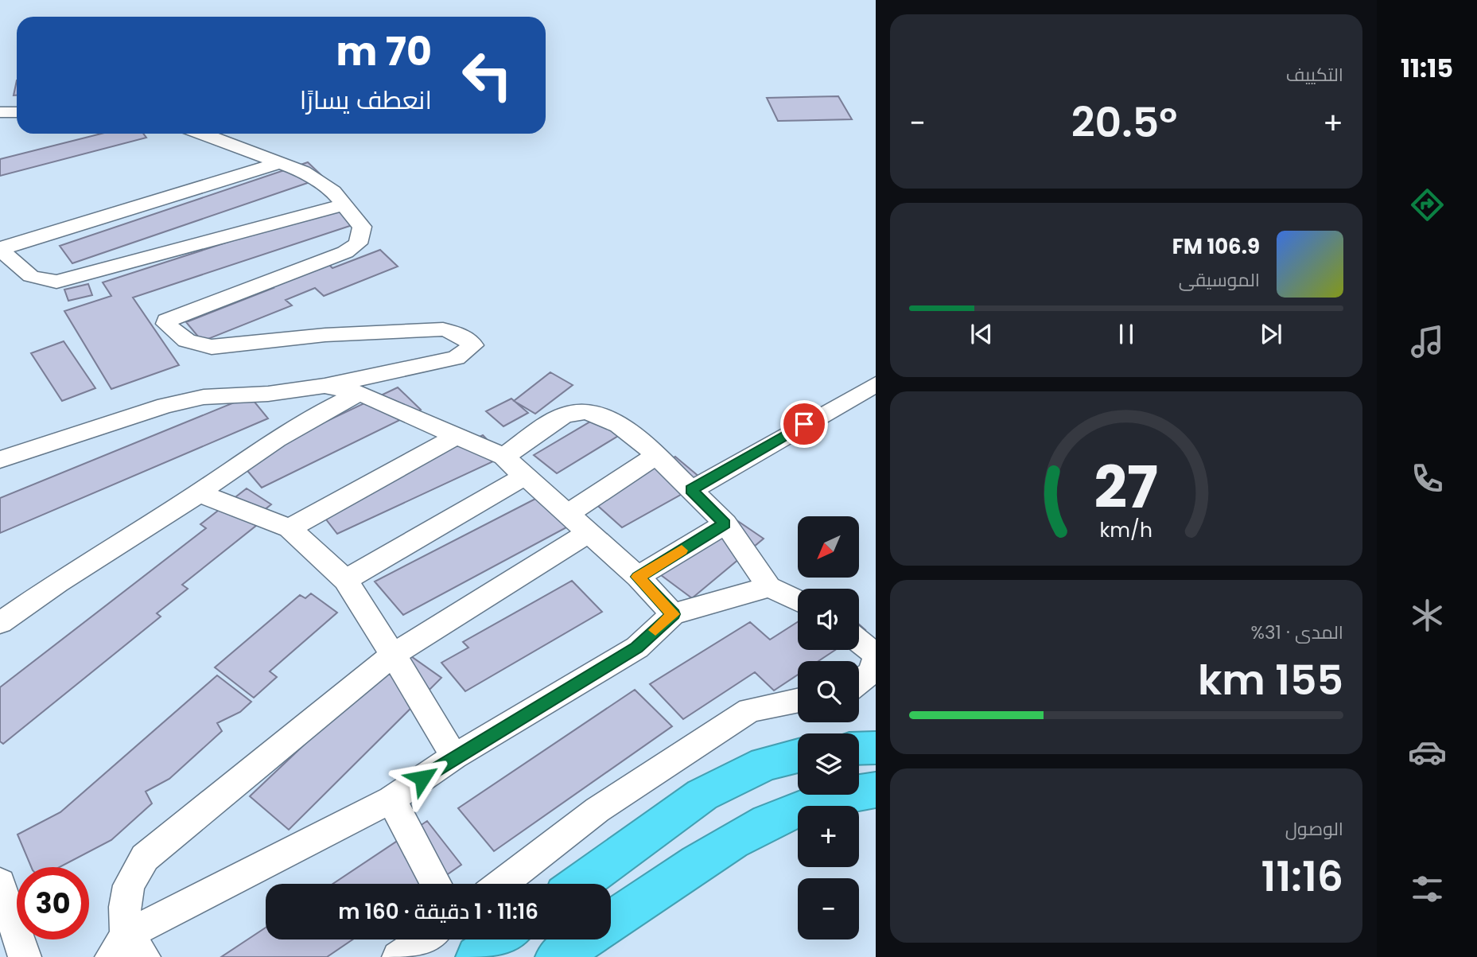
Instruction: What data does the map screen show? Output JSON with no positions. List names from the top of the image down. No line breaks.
{"north":"bottom left","page":{"tabs":"11:15","tile":["التكييف",["المدى · 31%","155 km"],["الوصول","11:16"]],"turn":["70 m","انعطف يسارًا"],"heat":["−","20.5°","+"],"song":["106.9 FM","الموسيقى"],"map_buttons":["+","−"],"limit":"30","trip":"11:16 · 1 دقيقة · 160 m","gauge":["27","km/h"]}}
